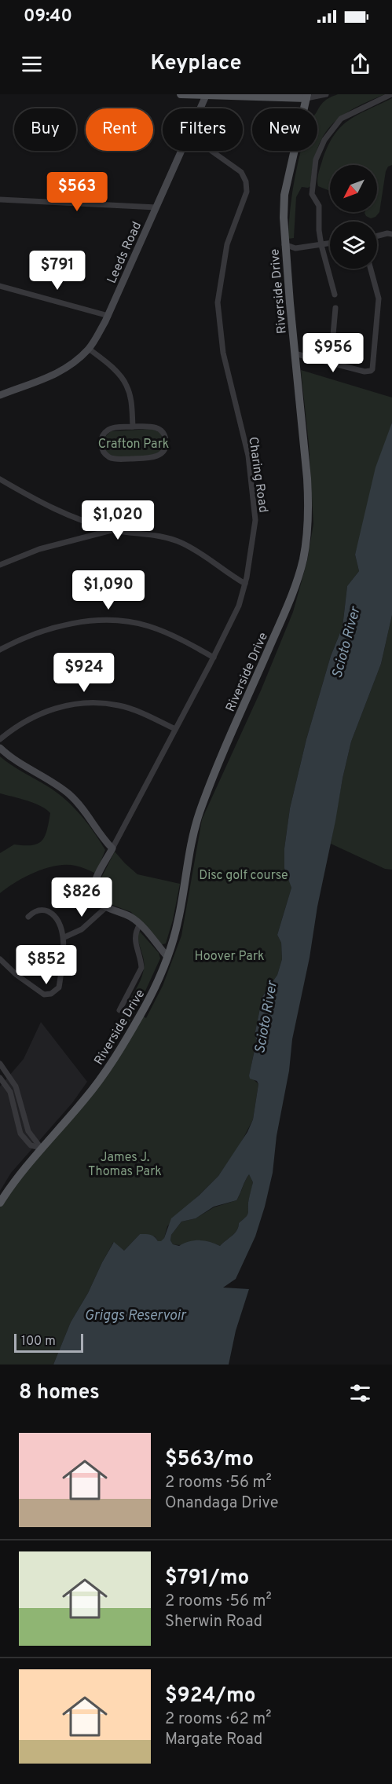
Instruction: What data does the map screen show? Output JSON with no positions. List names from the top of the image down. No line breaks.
{"streets":{"main road":["Riverside Drive"],"street":["Leeds Road","Charing Road"]},"water":["Scioto River","Griggs Reservoir"],"parks":["Crafton Park","Disc golf course","Hoover Park","James J. Thomas Park"],"scale_bar":"100 m","north":"bottom left","page":{"status":"09:40","header":"Keyplace","chip":["Buy","Rent","Filters","New"],"price":["$563","$791","$956","$1,020","$1,090","$924","$826","$852"],"scale":"100 m","heading":"8 homes","list":[{"name":"$563/mo","note":"2 rooms · 56 m² · Onandaga Drive"},{"name":"$791/mo","note":"2 rooms · 56 m² · Sherwin Road"},{"name":"$924/mo","note":"2 rooms · 62 m² · Margate Road"}]}}
